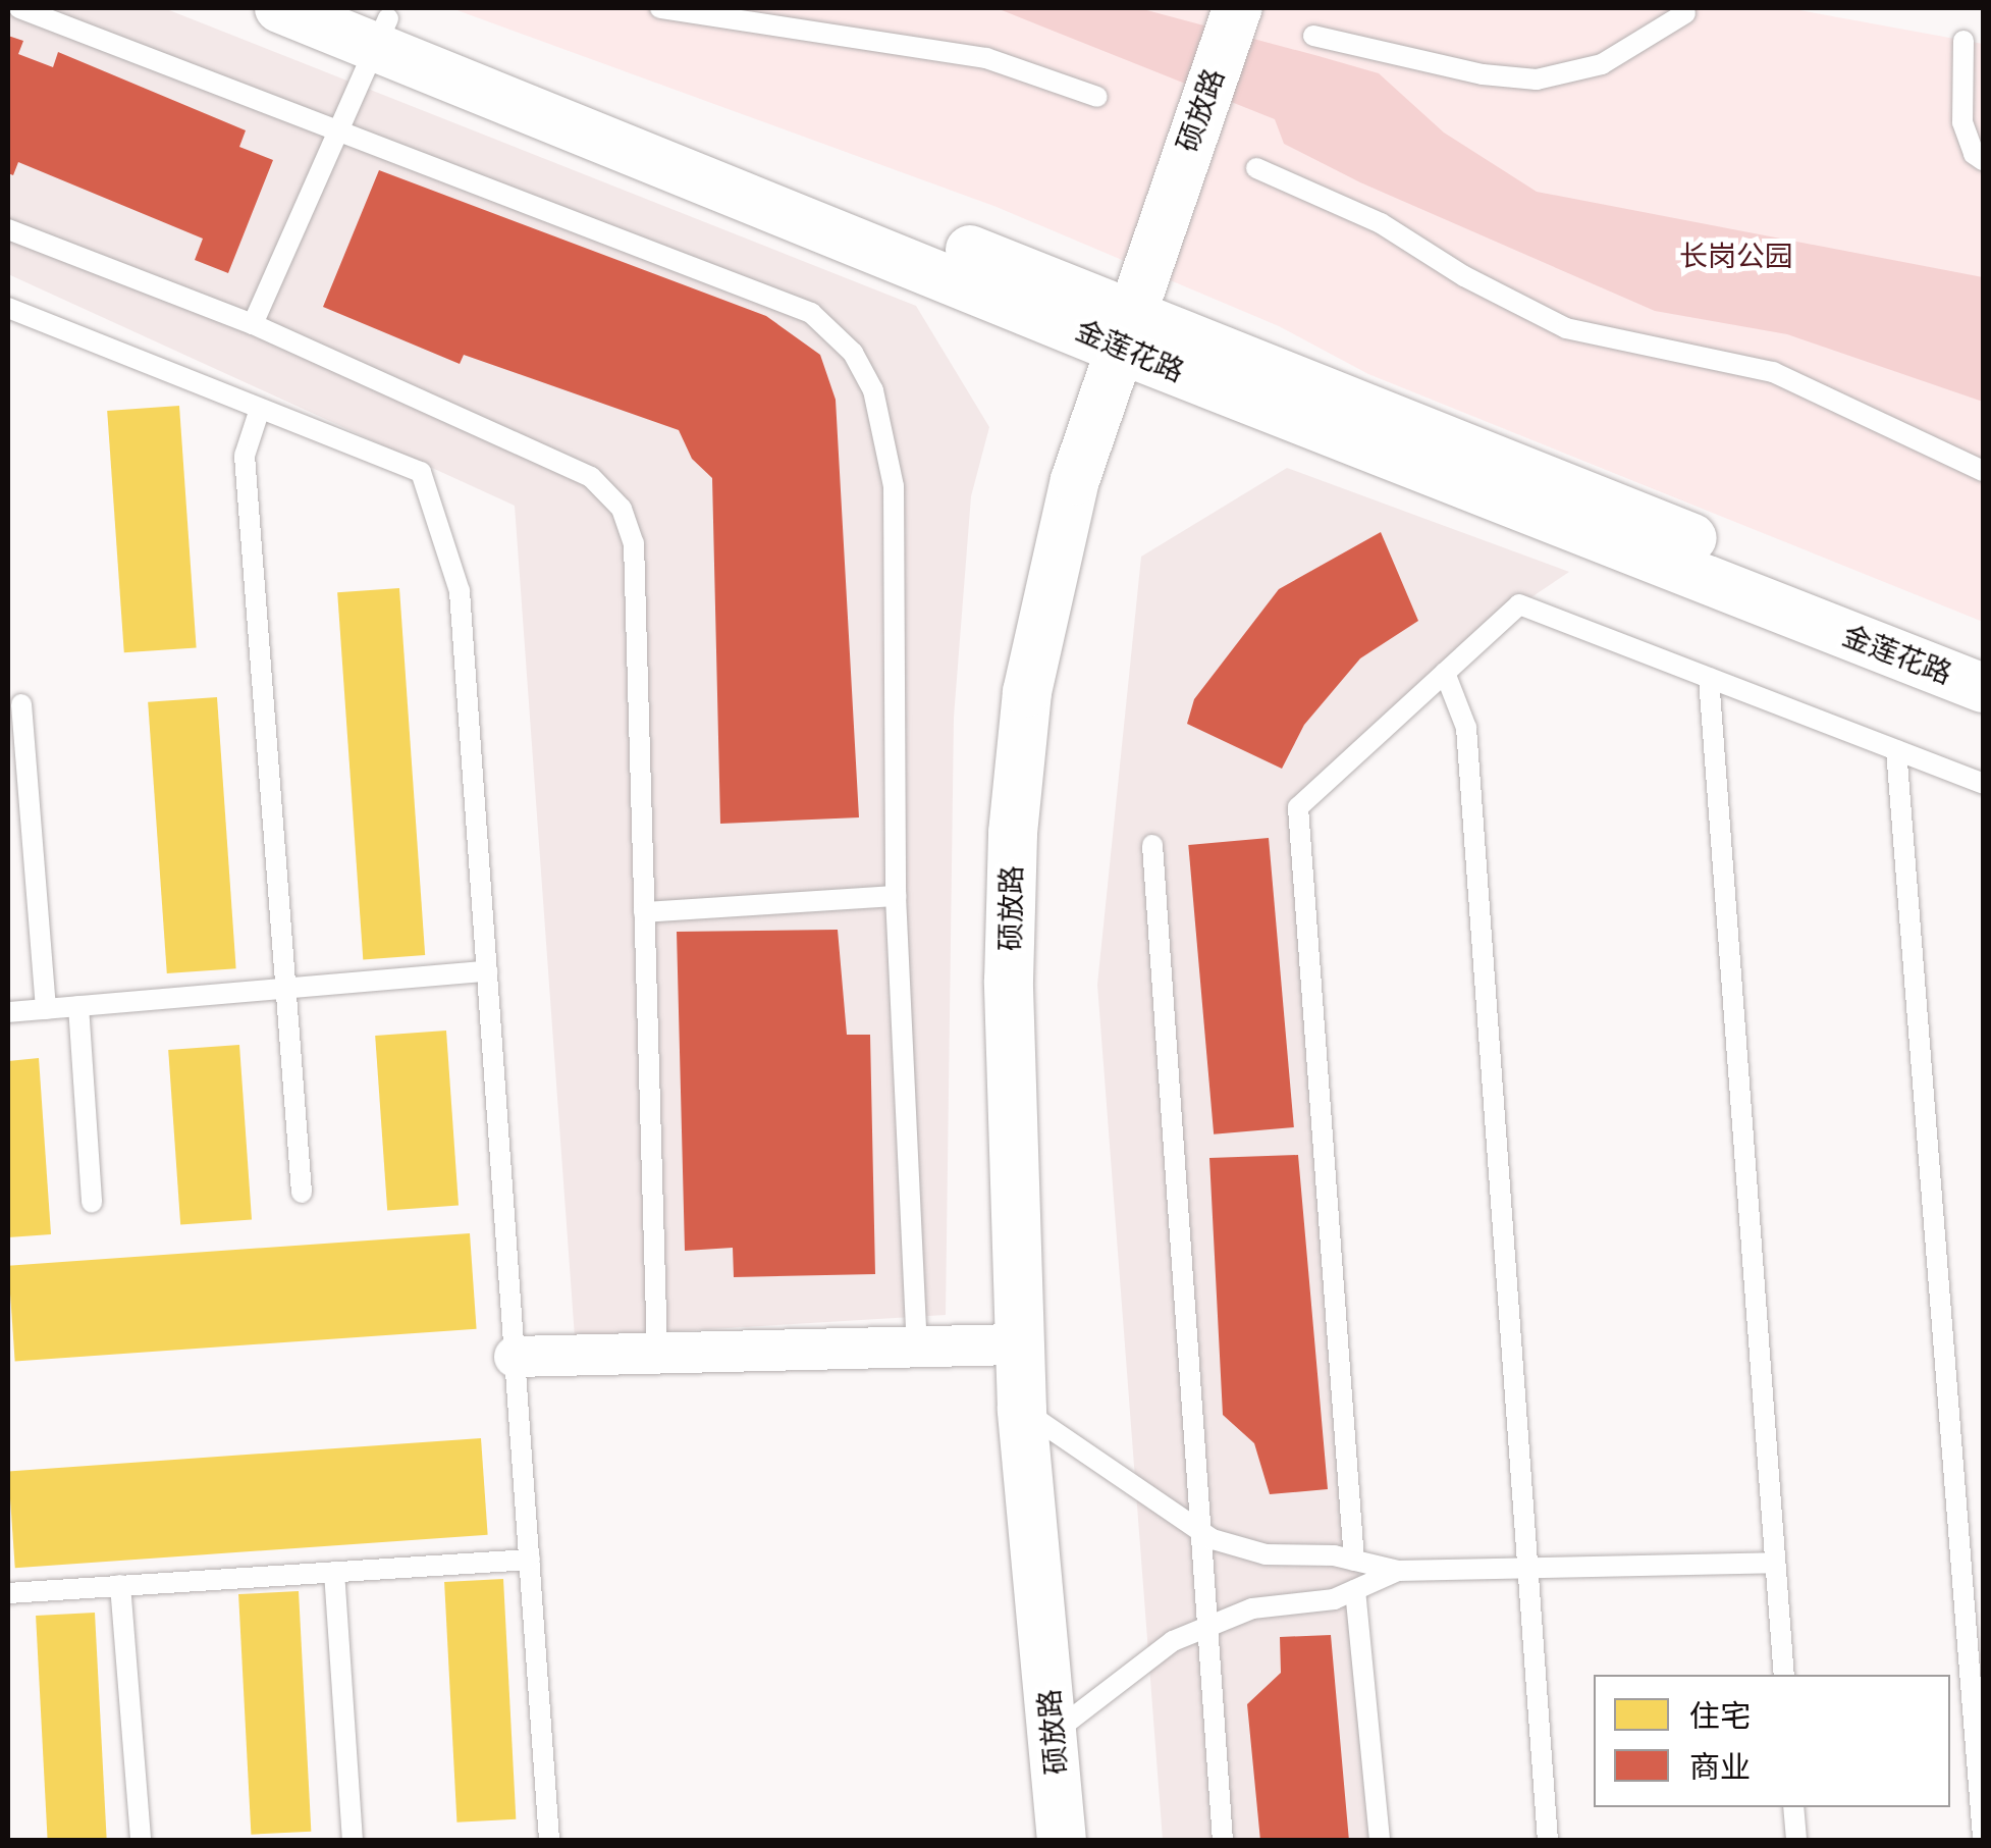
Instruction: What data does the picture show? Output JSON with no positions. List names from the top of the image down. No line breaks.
{"streets":{"street":["硕放路","金莲花路"]},"crossings":[["硕放路","金莲花路"]],"parks":["长岗公园"],"legend":["住宅","商业"]}
